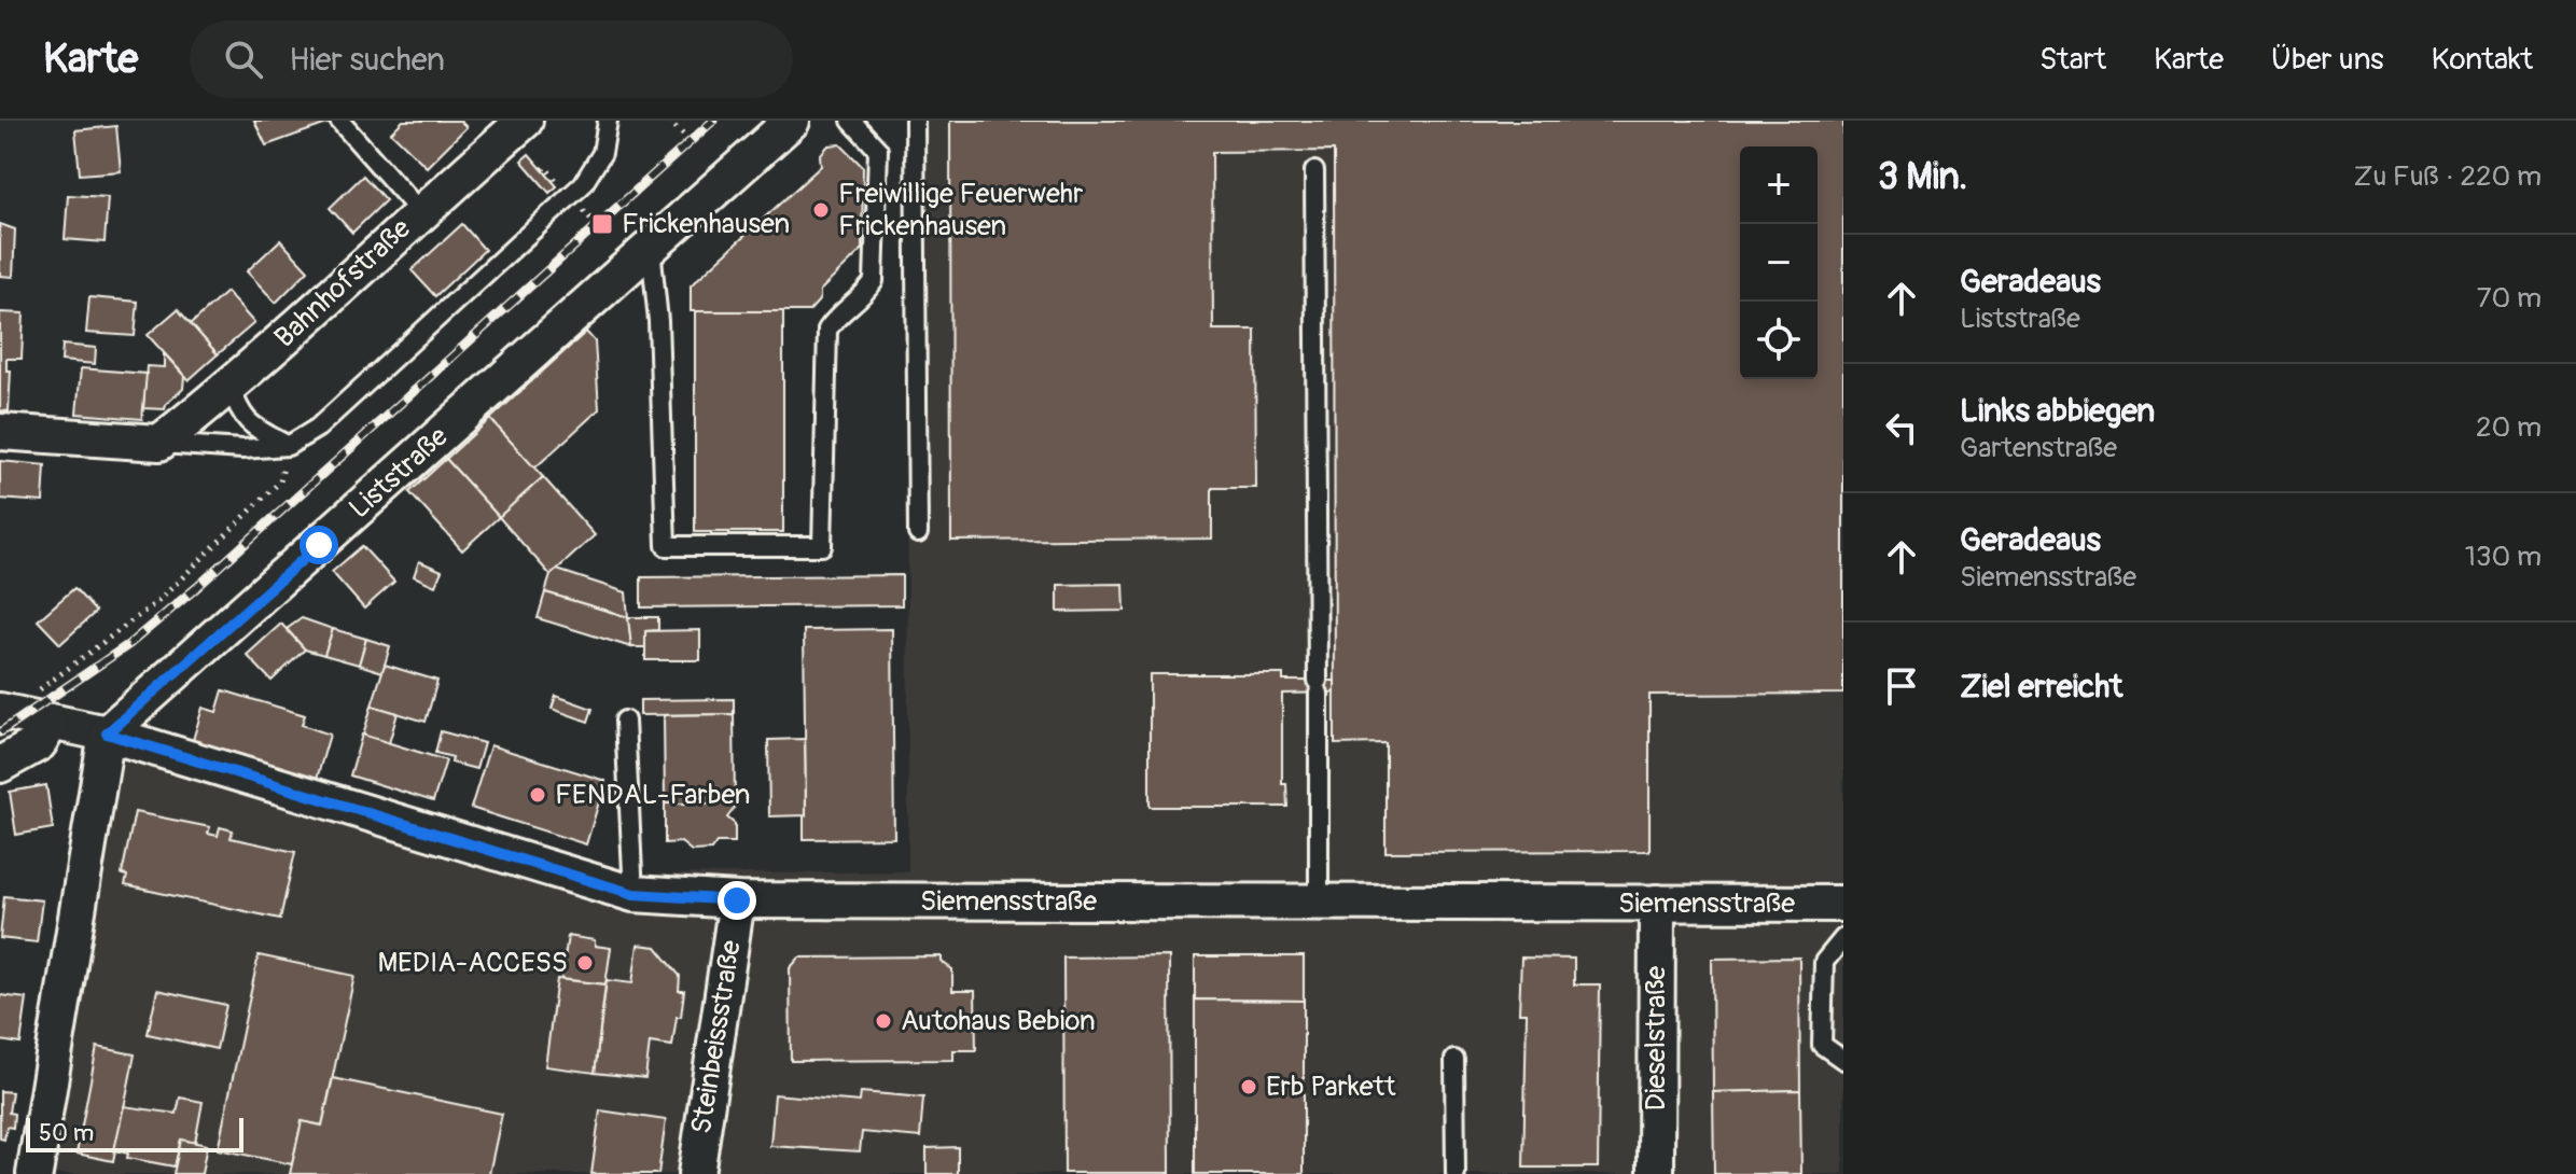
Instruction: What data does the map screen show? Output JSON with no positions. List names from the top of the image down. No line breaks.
{"streets":{"street":["Bahnhofstraße","Liststraße","Siemensstraße","Steinbeissstraße","Dieselstraße"]},"crossings":[["Liststraße","Siemensstraße"],["Siemensstraße","Steinbeissstraße"],["Siemensstraße","Dieselstraße"]],"places":{"other":["Freiwillige Feuerwehr Frickenhausen","FENDAL-Farben","MEDIA-ACCESS","Autohaus Bebion","Erb Parkett"],"transit":["Frickenhausen"]},"scale_bar":"50 m","page":{"header":"Karte","search":"Hier suchen","nav":["Start","Karte","Über uns","Kontakt"],"heading":["3 Min.","Zu Fuß · 220 m"],"map_buttons":["+","−"],"list":[["Geradeaus","Liststraße","70 m"],["Links abbiegen","Gartenstraße","20 m"],["Geradeaus","Siemensstraße","130 m"],"Ziel erreicht"],"scale":"50 m"}}
